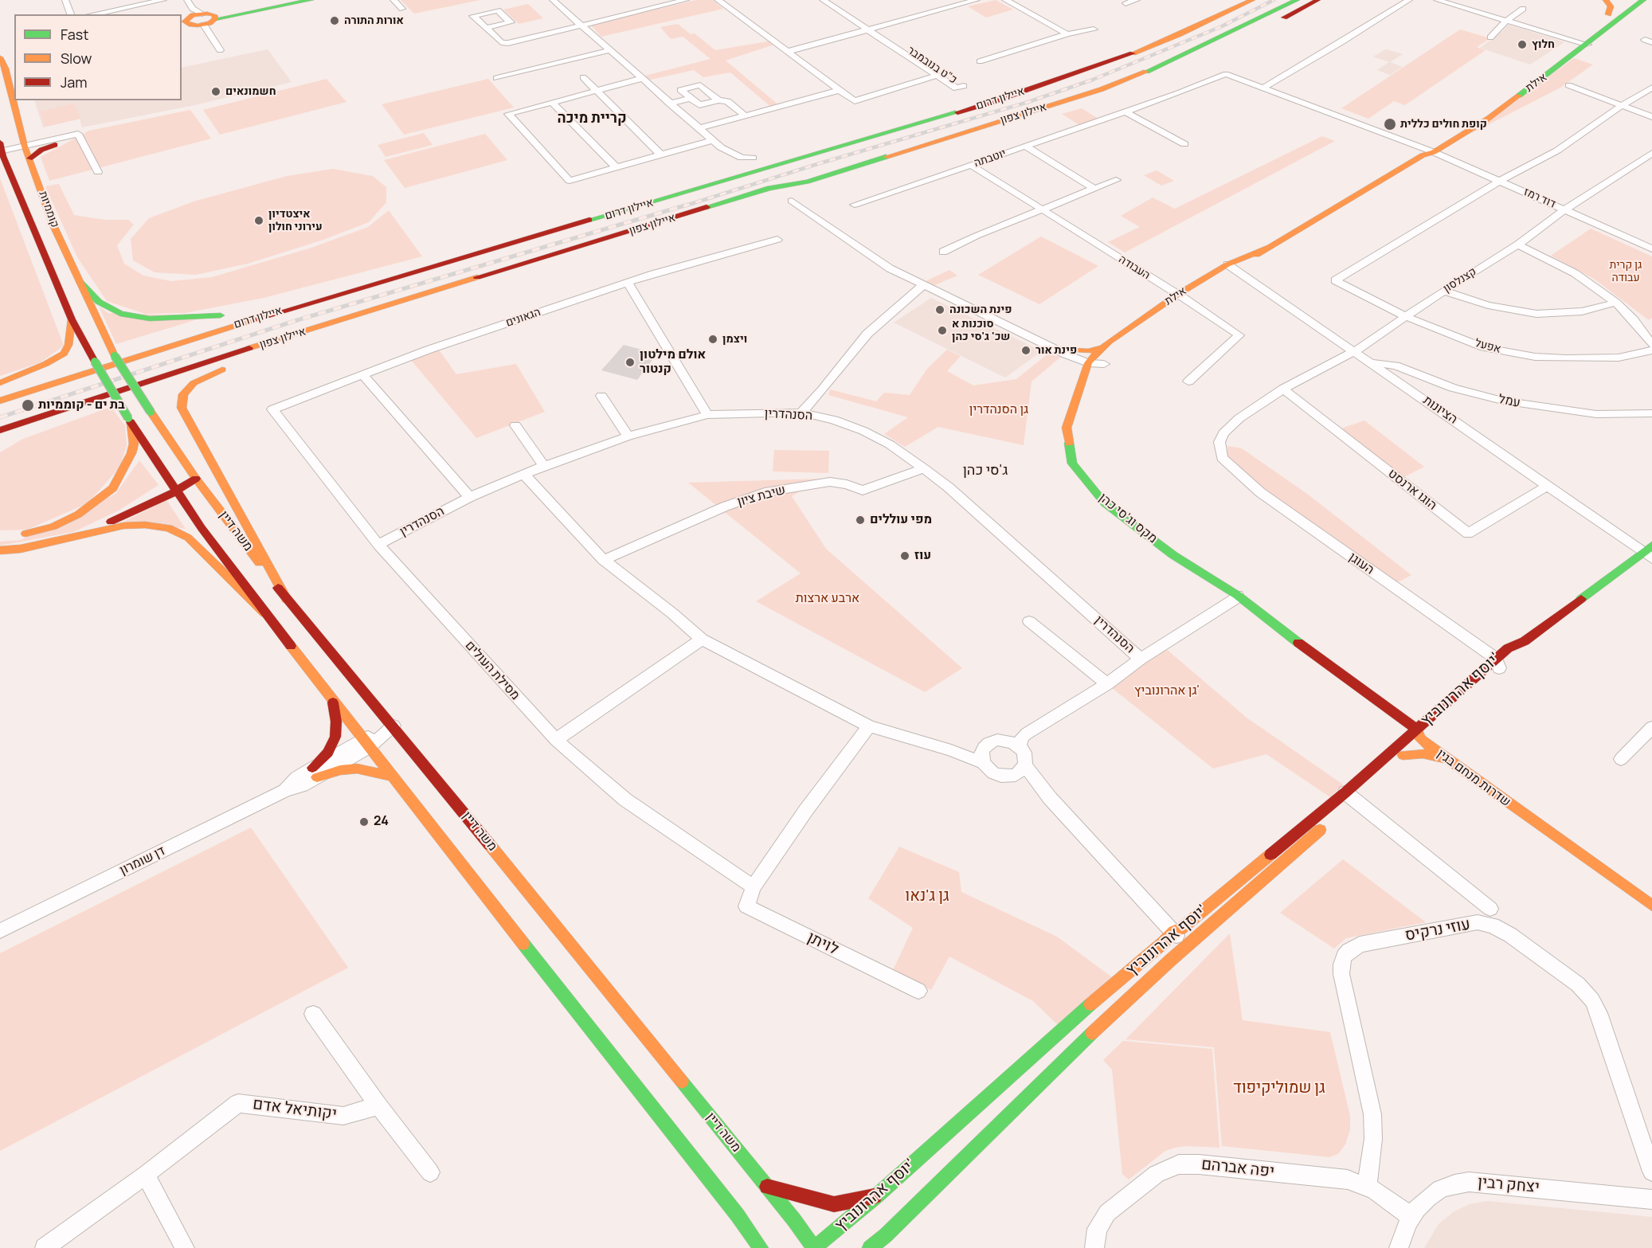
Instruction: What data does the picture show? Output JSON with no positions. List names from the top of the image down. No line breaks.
{"streets":{"main road":["אילת","איילון דרום","איילון צפון","קוממיות","מקס וג'סי כהן","משה דיין","יוסף אהרונוביץ'","שדרות מנחם בגין"],"street":["כ\"ט בנובמבר","יוטבתה","דוד רמז","העבודה","קצנלסון","הגאונים","אפעל","עמל","הציונות","הסנהדרין","הוגו ארנסט","שיבת ציון","העוגן","מסילת העולים","דן שומרון","עוזי נרקיס","לויתן","יקותיאל אדם","יפה אברהם","יצחק רבין"]},"crossings":[["אילת","יוטבתה"],["אילת","דוד רמז"],["אילת","העבודה"],["אילת","הציונות"],["אילת","מקס וג'סי כהן"],["יוטבתה","דוד רמז"],["יוטבתה","העבודה"],["דוד רמז","קצנלסון"],["דוד רמז","אפעל"],["קוממיות","משה דיין"],["קצנלסון","אפעל"],["קצנלסון","הציונות"],["הגאונים","מסילת העולים"],["עמל","הציונות"],["הציונות","הוגו ארנסט"],["הציונות","יוסף אהרונוביץ'"],["הסנהדרין","שיבת ציון"],["הסנהדרין","מסילת העולים"],["הוגו ארנסט","העוגן"],["מקס וג'סי כהן","יוסף אהרונוביץ'"],["מקס וג'סי כהן","שדרות מנחם בגין"],["משה דיין","יוסף אהרונוביץ'"],["משה דיין","דן שומרון"],["העוגן","יוסף אהרונוביץ'"],["מסילת העולים","לויתן"],["יוסף אהרונוביץ'","שדרות מנחם בגין"],["עוזי נרקיס","יפה אברהם"],["יפה אברהם","יצחק רבין"]],"districts":["קריית מיכה","ג'סי כהן"],"parks":["גן קרית עבודה","גן הסנהדרין","ארבע ארצות","גן אהרונוביץ'","גן ג'נאו","גן שמוליקיפוד"],"places":["אורות התורה","חלוץ","חשמונאים","קופת חולים כללית","איצטדיון עירוני חולון","פינת השכונה","סוכנות א שכ' ג'סי כהן","ויצמן","פינת אור","אולם מילטון קנטור","בת ים - קוממיות","מפי עוללים","עוז","24"],"legend":["Fast","Slow","Jam"]}
